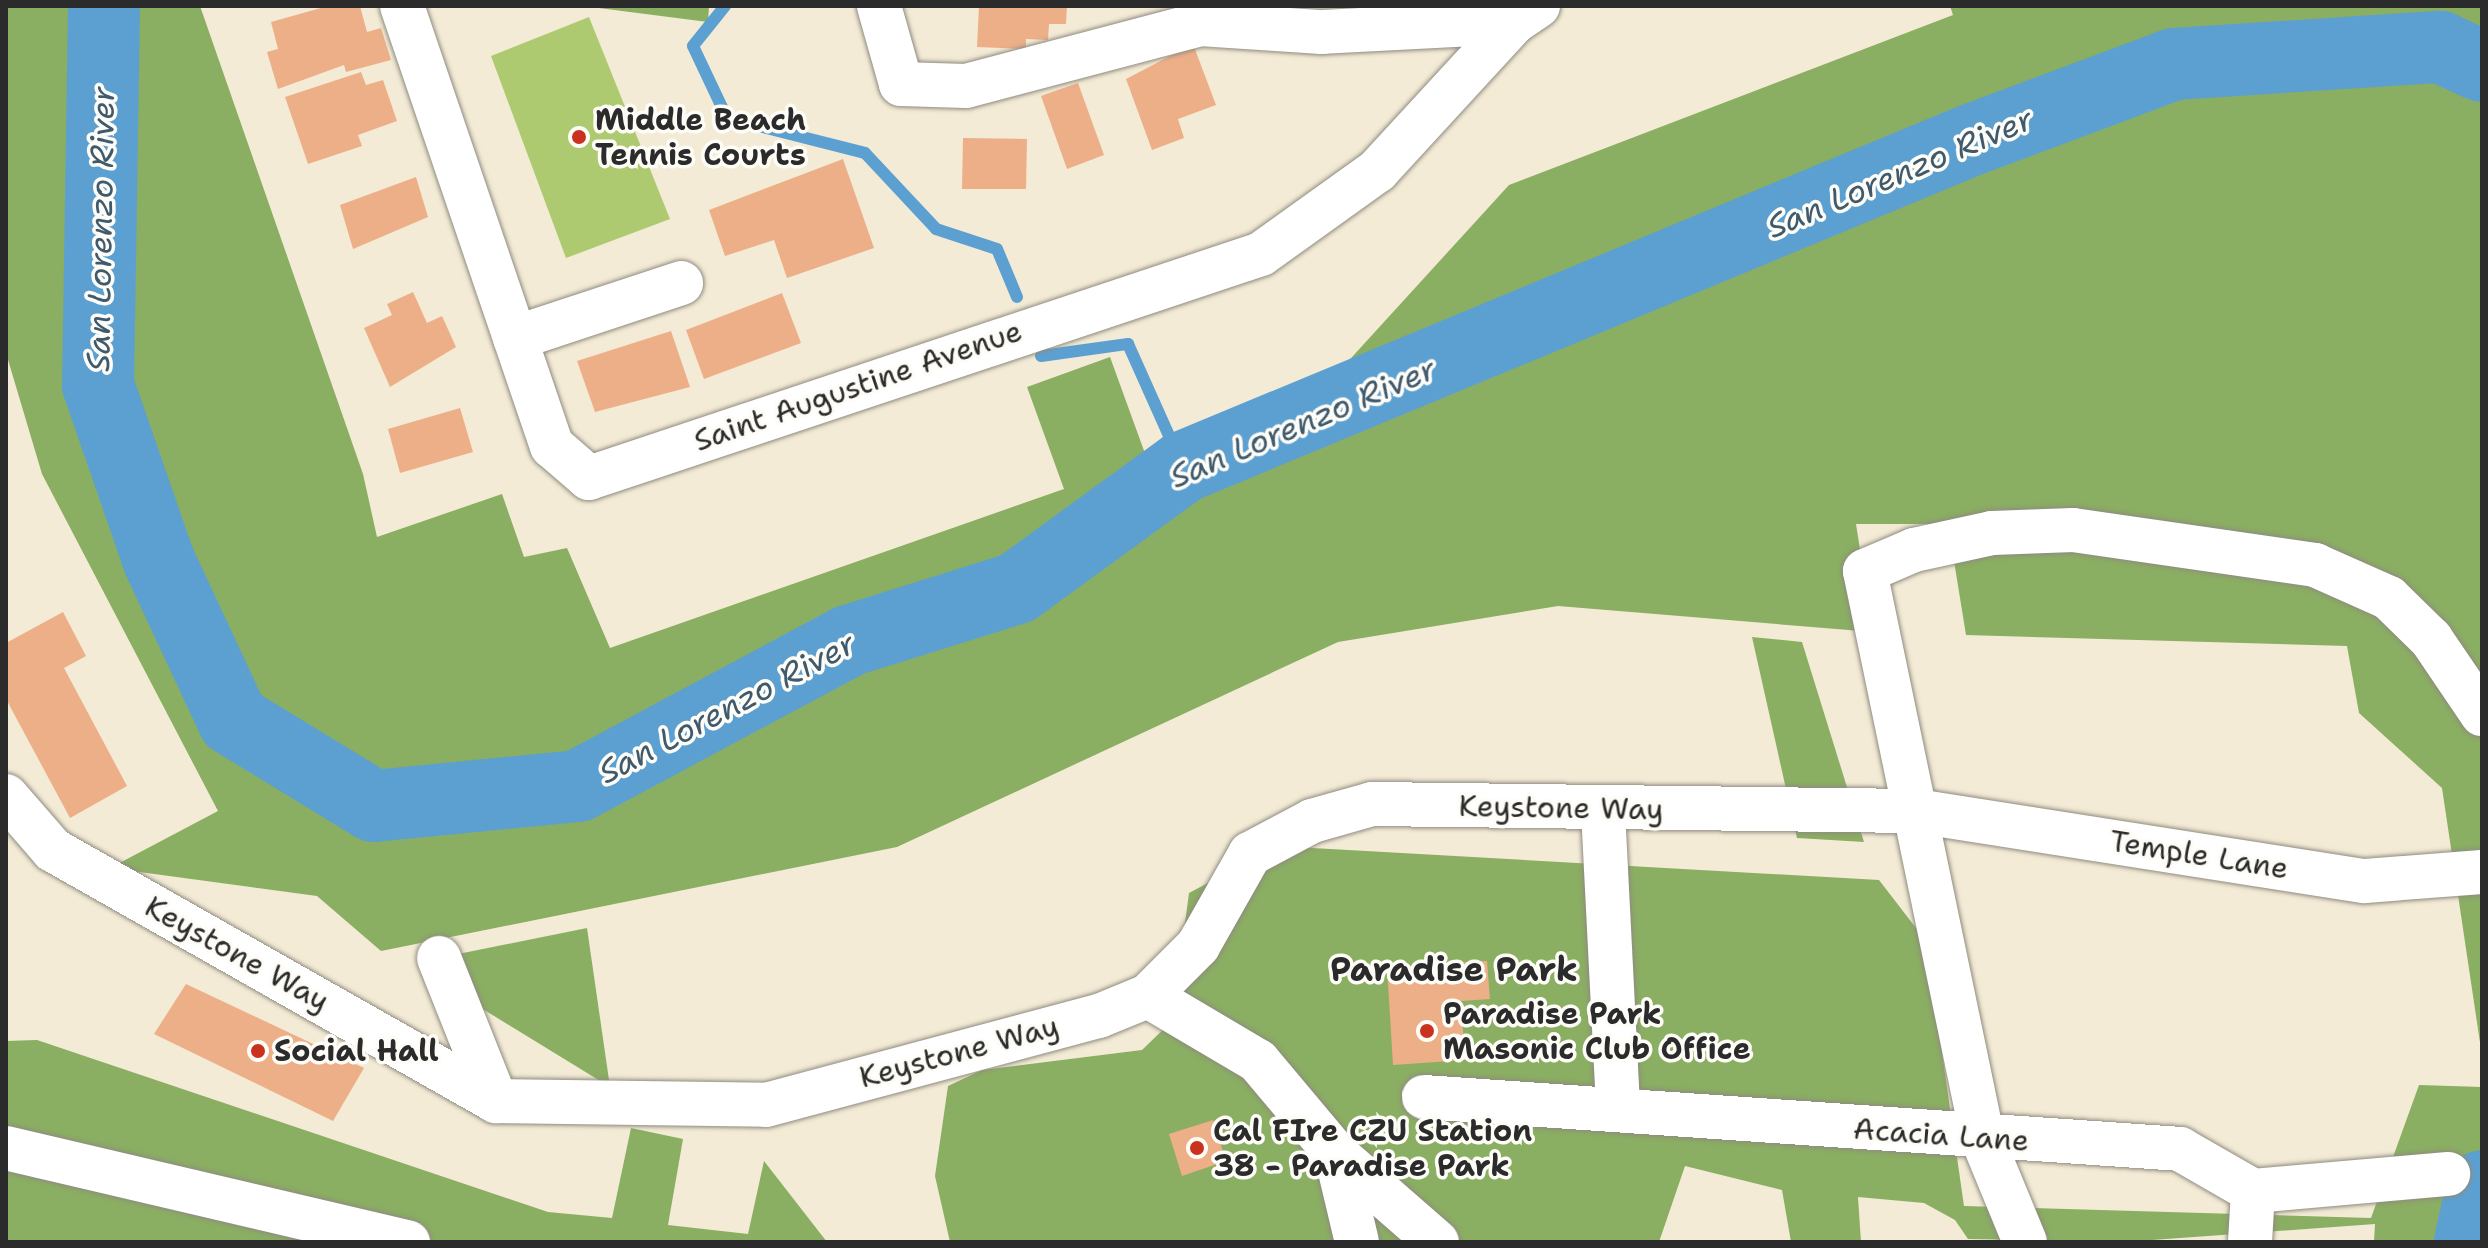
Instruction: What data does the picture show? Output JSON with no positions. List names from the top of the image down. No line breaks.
{"streets":{"street":["Saint Augustine Avenue","Keystone Way","Temple Lane","Acacia Lane"]},"crossings":[["Keystone Way","Temple Lane"]],"districts":["Paradise Park"],"water":["San Lorenzo River"],"places":["Middle Beach Tennis Courts","Paradise Park Masonic Club Office","Social Hall","Cal FIre CZU Station 38 - Paradise Park"]}
